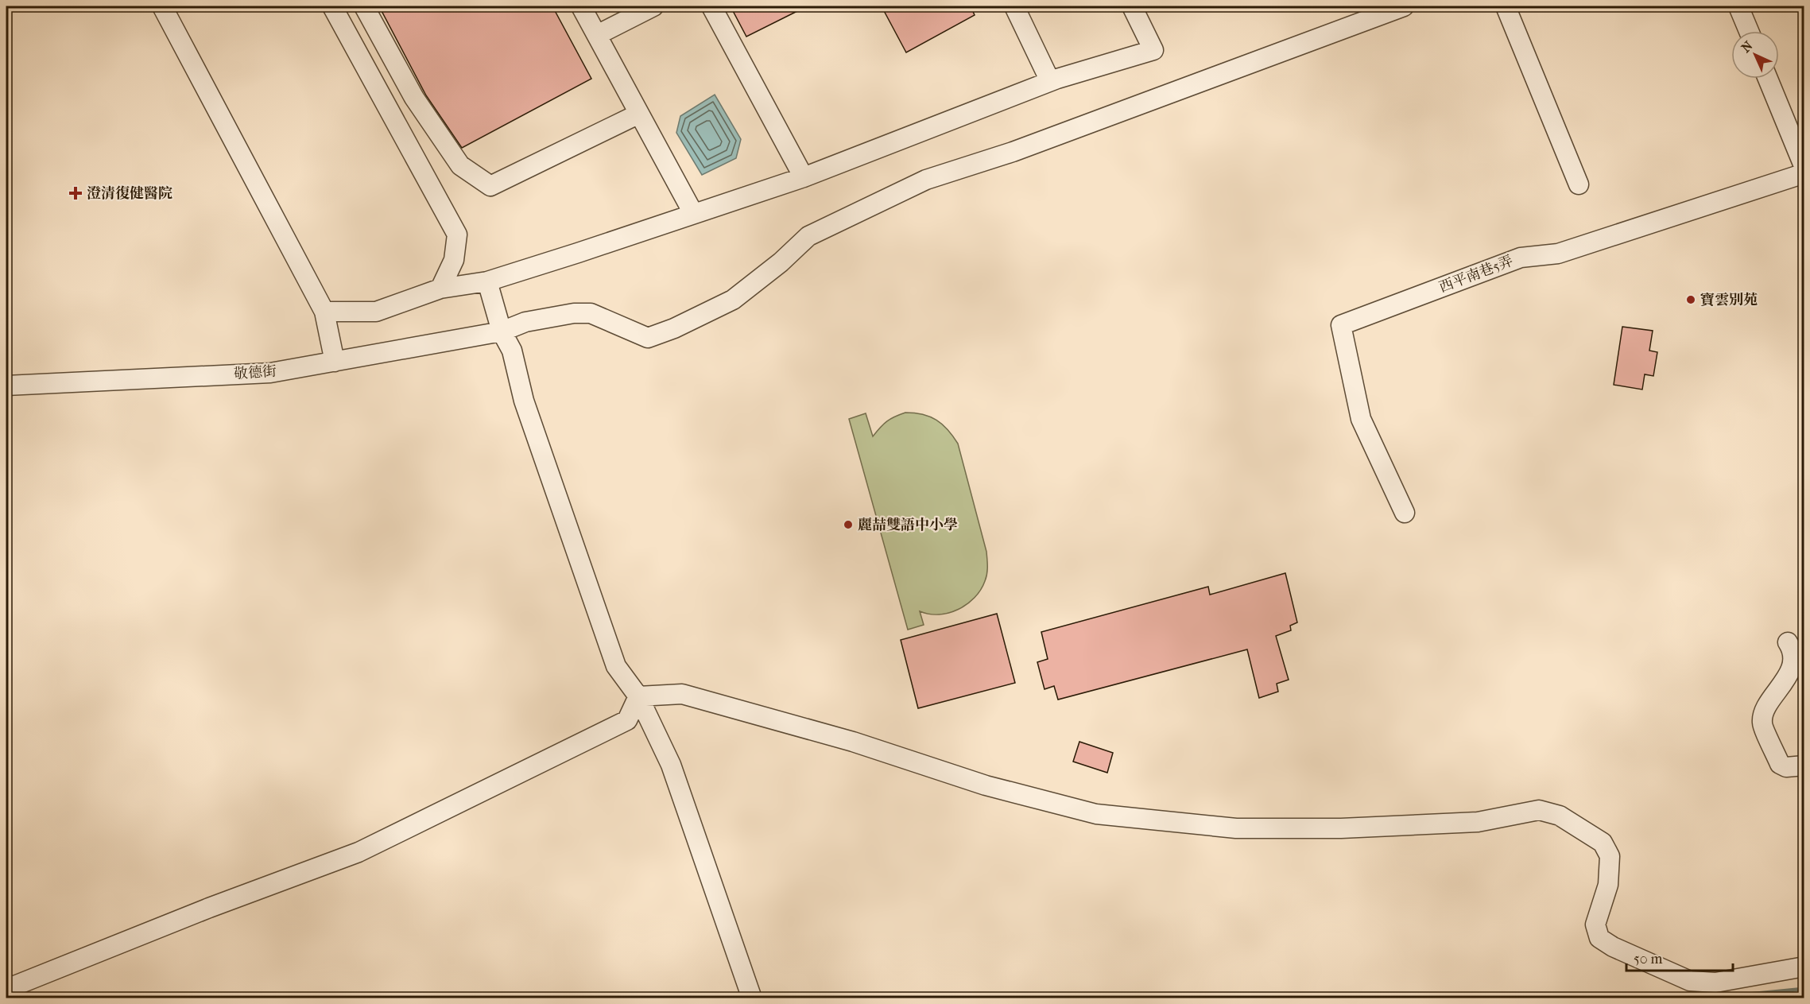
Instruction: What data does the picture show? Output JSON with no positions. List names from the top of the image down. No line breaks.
{"streets":{"street":["西平南巷5弄","敬德街"]},"places":{"health":["澄清復健醫院"],"other":["寶雲別苑","麗喆雙語中小學"]},"scale_bar":"50 m","north":"top left"}
